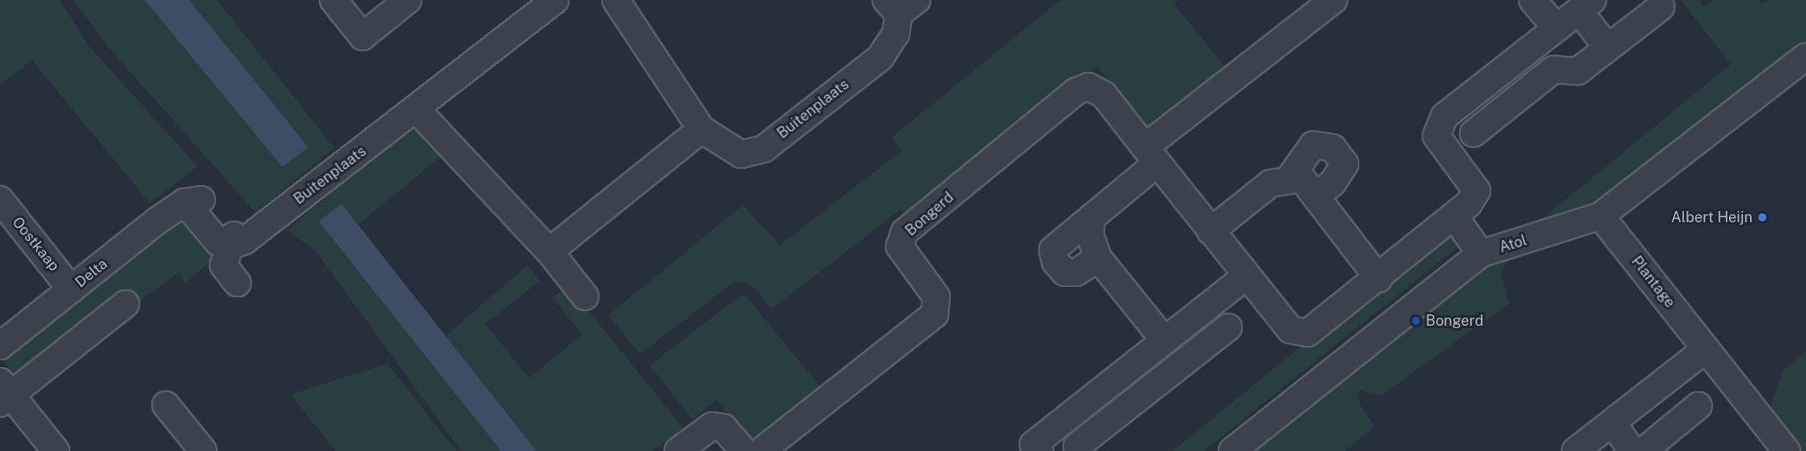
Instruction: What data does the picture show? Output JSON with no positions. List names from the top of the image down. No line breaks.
{"streets":{"street":["Buitenplaats","Bongerd","Oostkaap","Atol","Delta","Plantage"]},"crossings":[["Buitenplaats","Delta"],["Oostkaap","Delta"],["Atol","Plantage"]],"places":["Albert Heijn","Bongerd"]}
